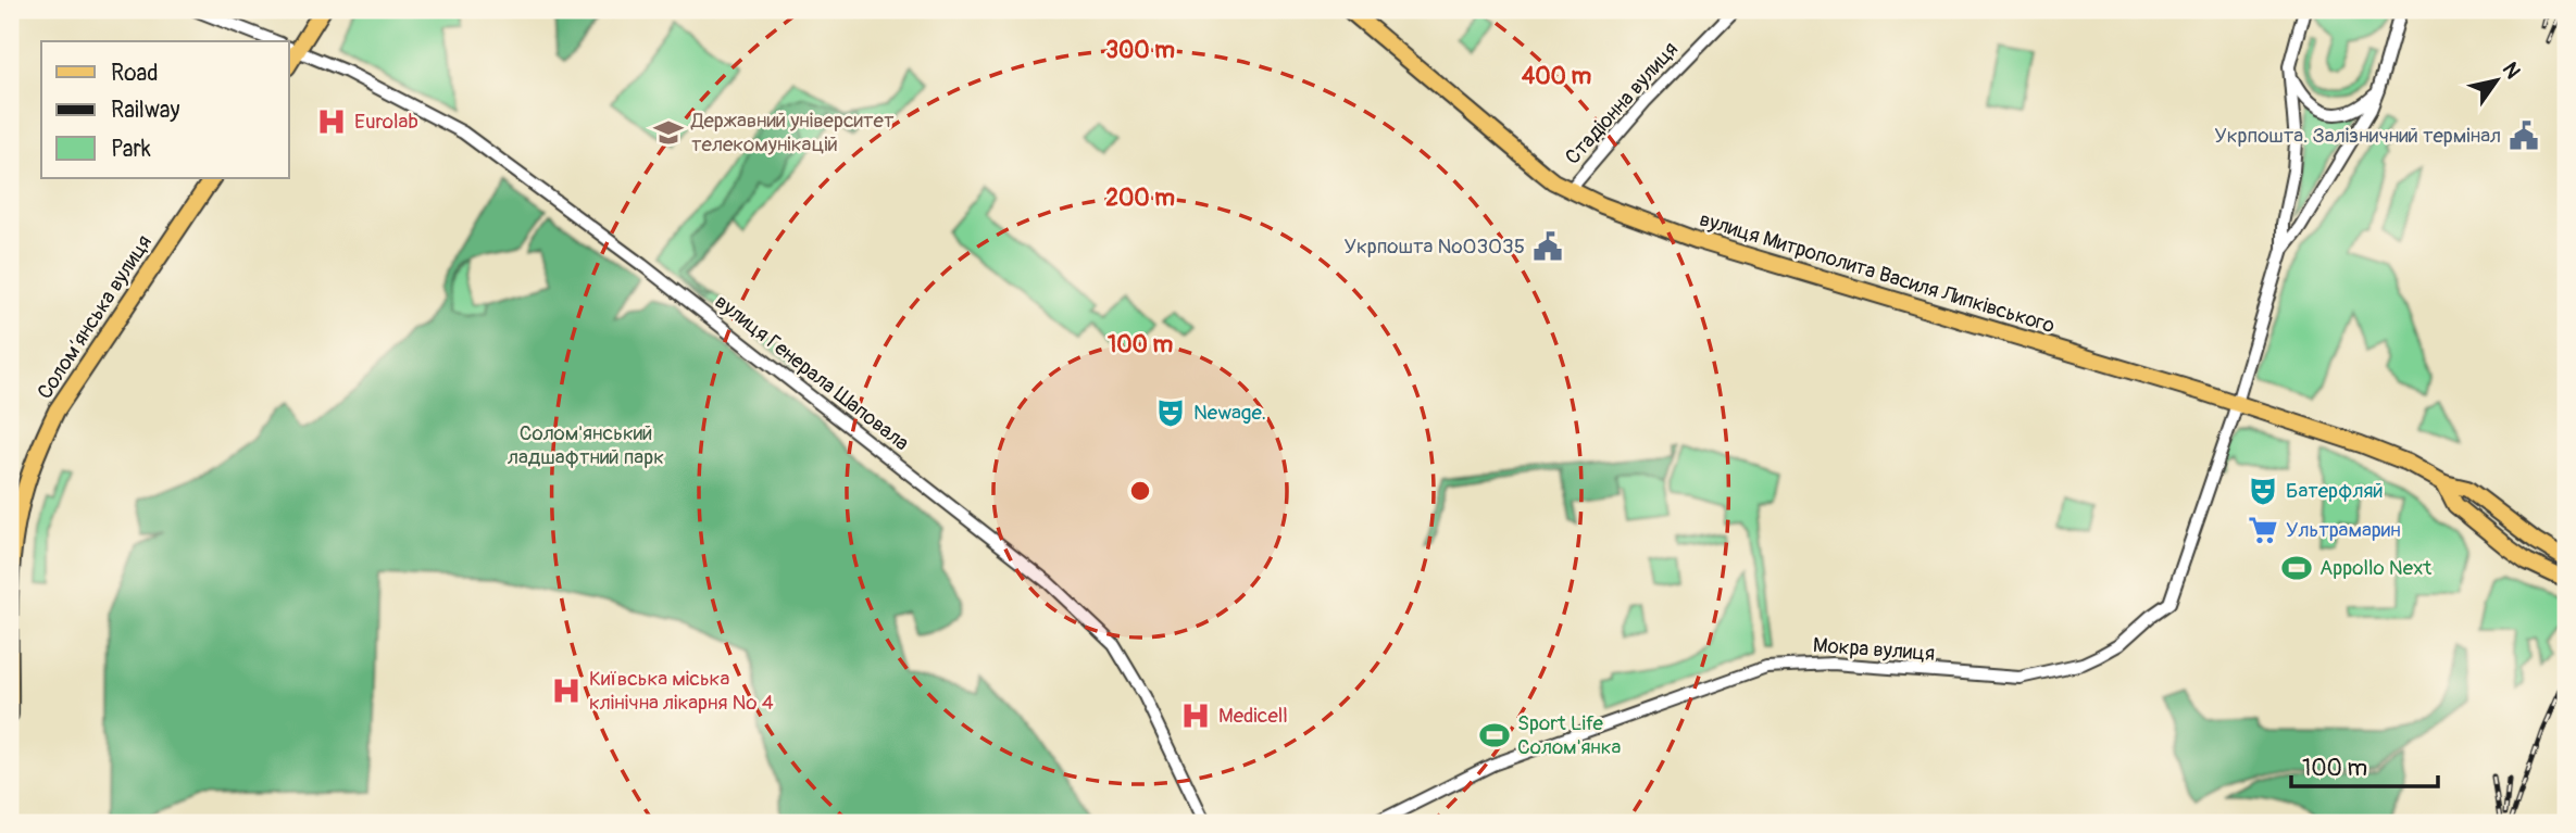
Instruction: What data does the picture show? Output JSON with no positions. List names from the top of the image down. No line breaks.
{"streets":{"main road":["вулиця Митрополита Василя Липківського","Соломʼянська вулиця"],"street":["Стадіонна вулиця","вулиця Генерала Шаповала","Мокра вулиця"]},"crossings":[["Стадіонна вулиця","вулиця Митрополита Василя Липківського"],["вулиця Митрополита Василя Липківського","Мокра вулиця"]],"parks":["Солом'янський ладшафтний парк"],"places":{"hospital":["Eurolab","Київська міська клінічна лікарня № 4","Medicell"],"school or university":["Державний університет телекомунікацій"],"public building":["Укрпошта. Залізничний термінал","Укрпошта №03035"],"theatre":["Newage.","Батерфляй"],"supermarket":["Ультрамарин"],"sports":["Appollo Next","Sport Life Солом'янка"]},"legend":["Road","Railway","Park"],"scale_bar":"100 m","north":"top right","rings":["300 m","400 m","200 m","100 m"]}
